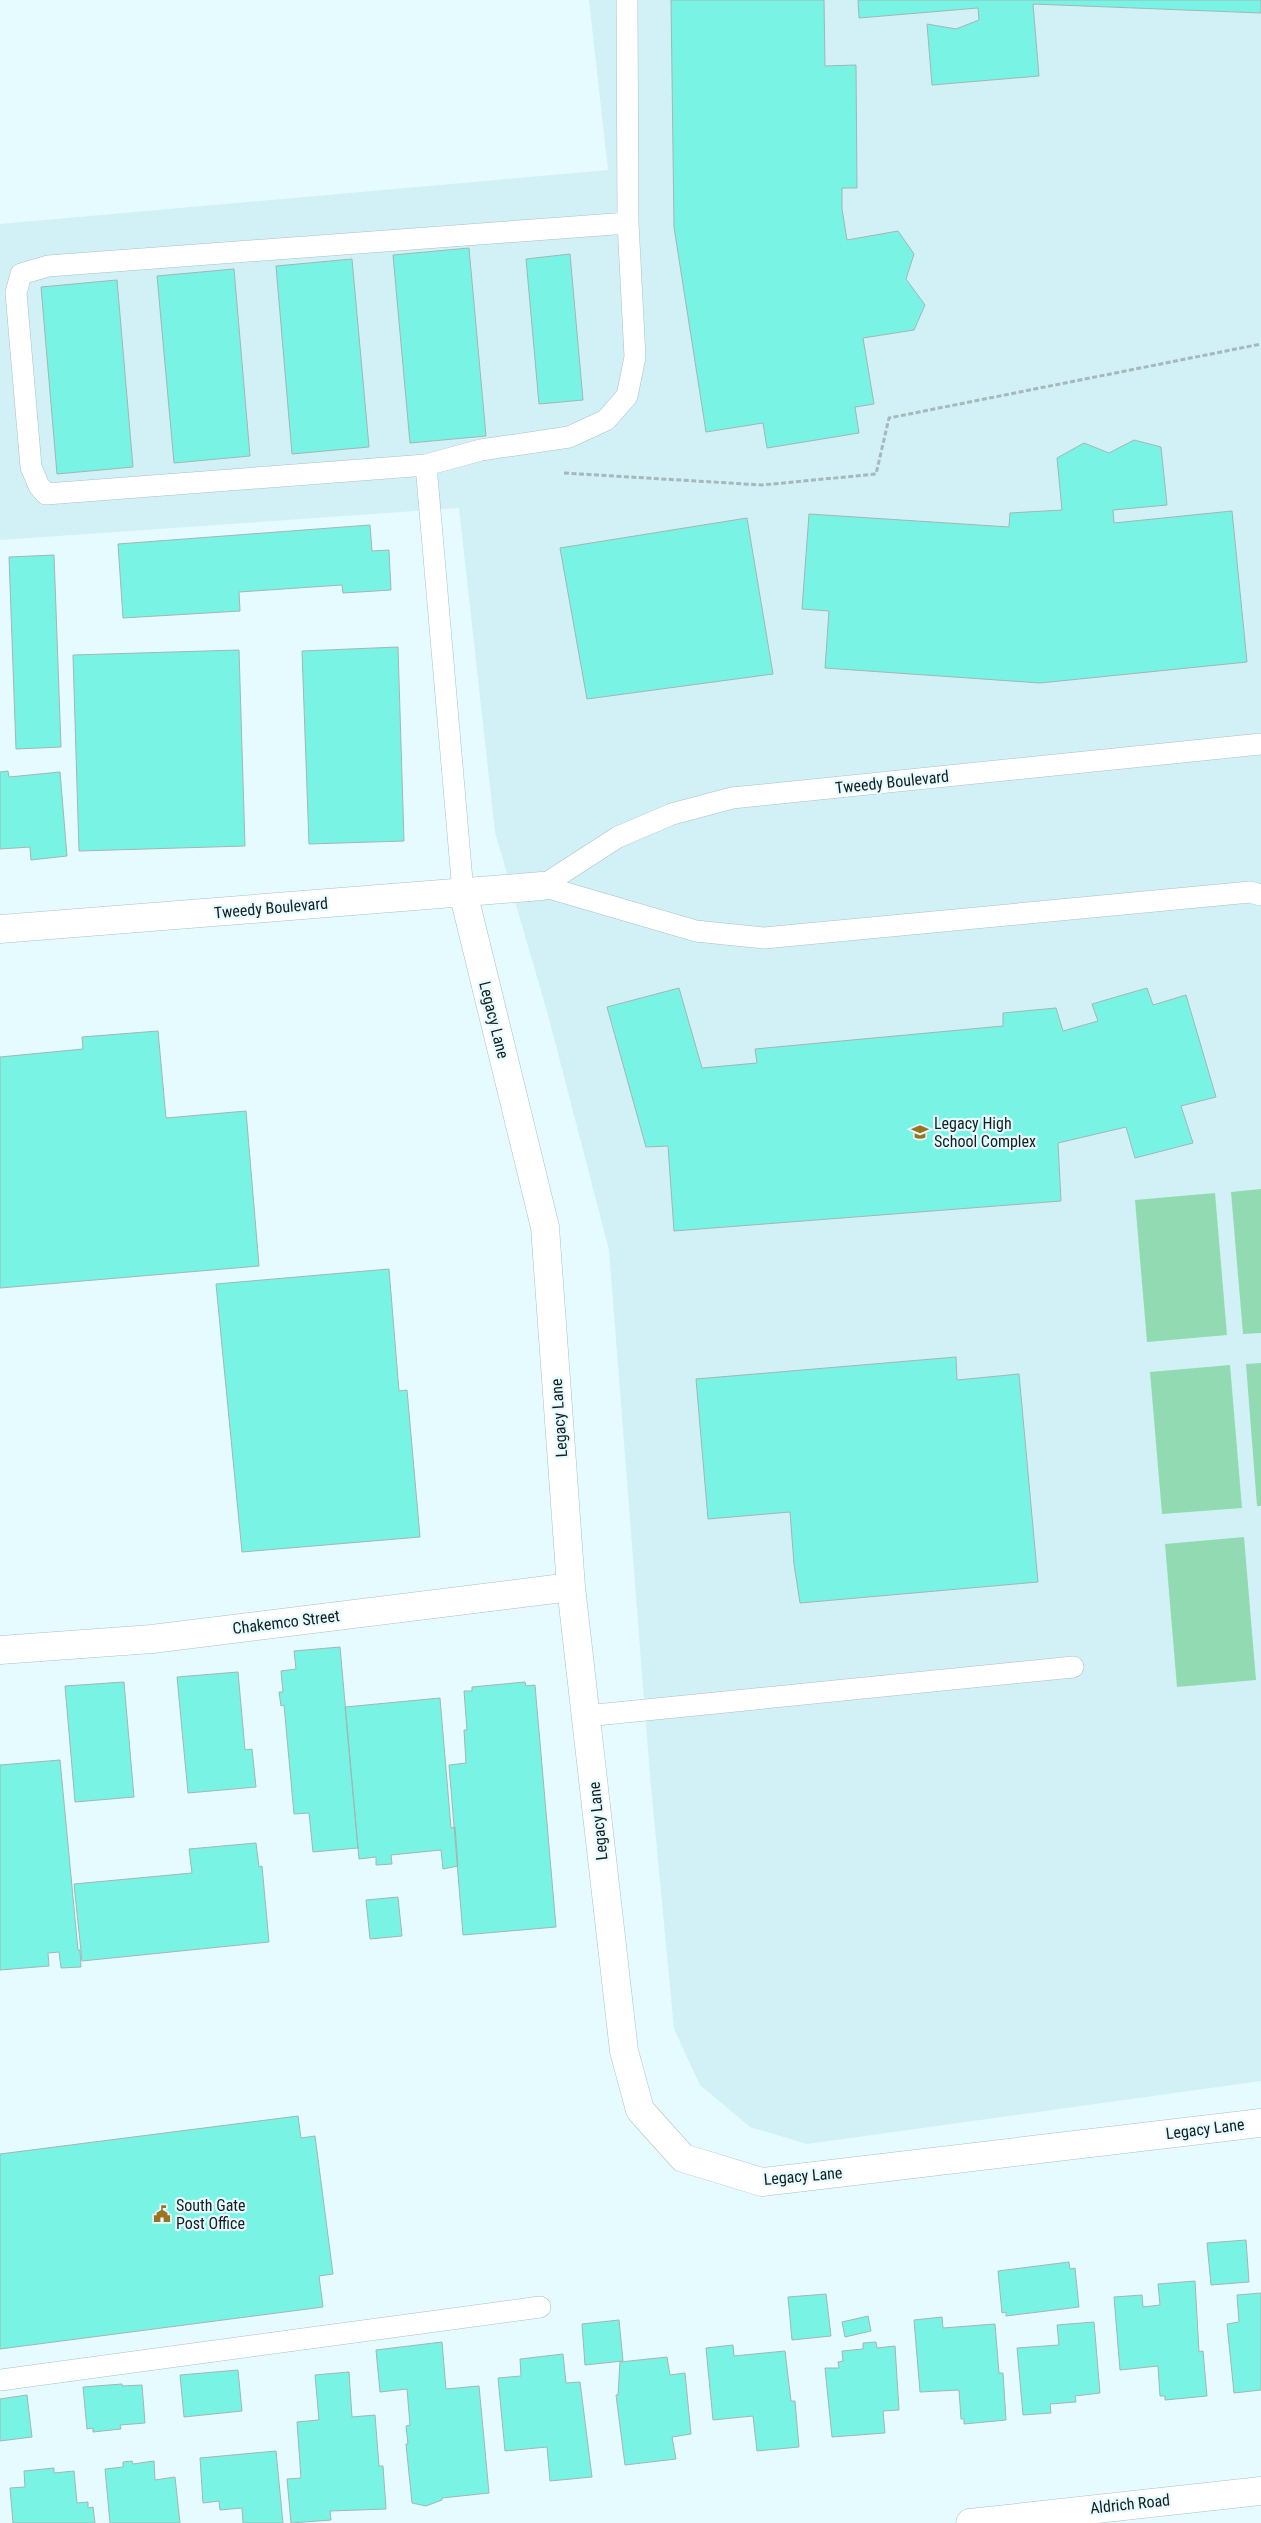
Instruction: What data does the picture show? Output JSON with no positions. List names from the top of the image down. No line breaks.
{"streets":{"street":["Tweedy Boulevard","Legacy Lane","Chakemco Street","Aldrich Road"]},"crossings":[["Tweedy Boulevard","Legacy Lane"],["Legacy Lane","Chakemco Street"]],"places":{"school or university":["Legacy High School Complex"],"public building":["South Gate Post Office"]}}
